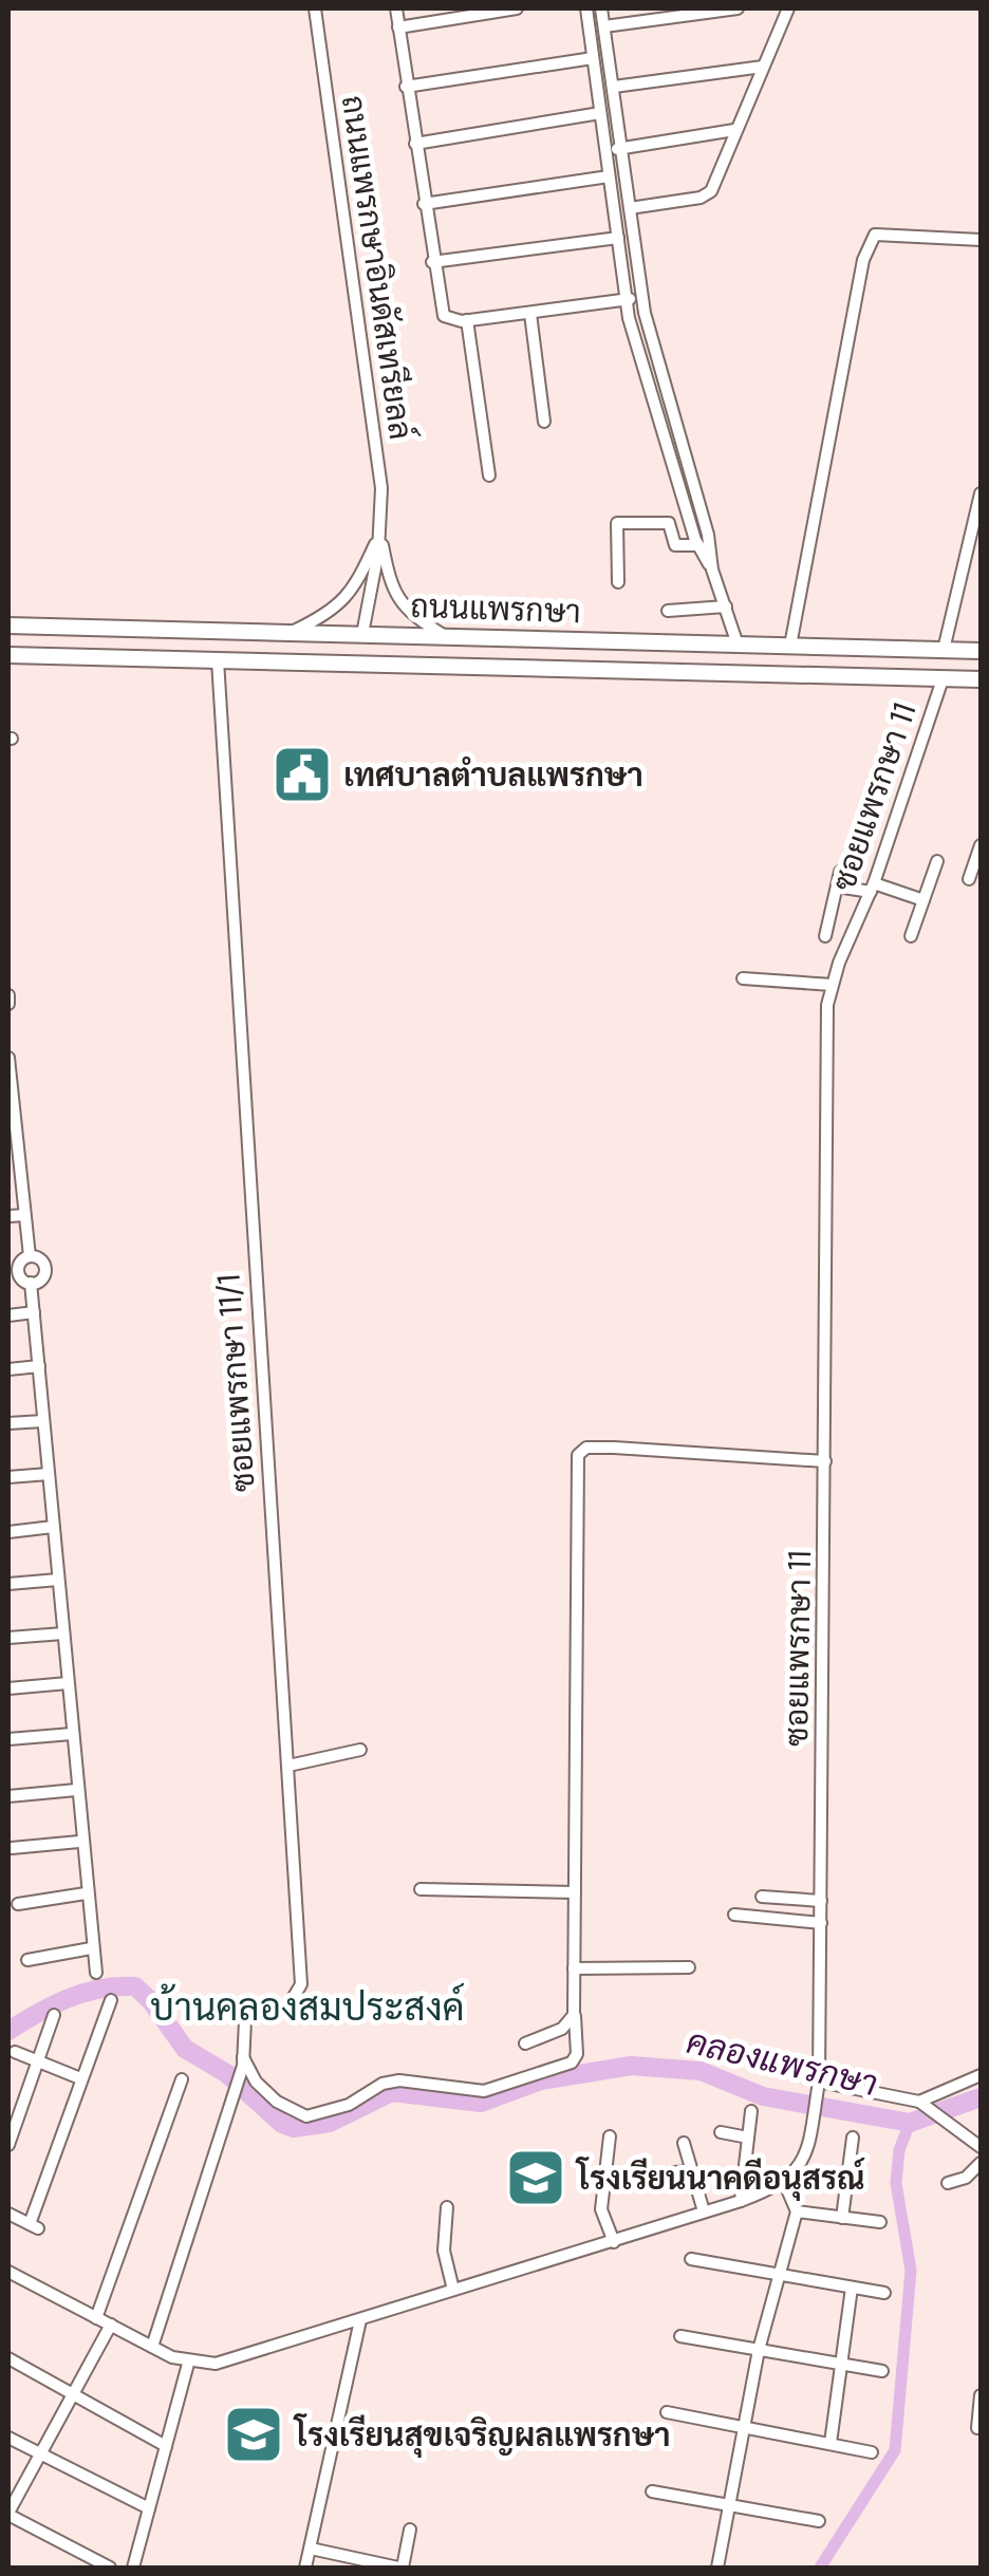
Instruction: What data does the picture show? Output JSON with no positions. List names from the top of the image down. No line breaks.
{"streets":{"main road":["ถนนแพรกษา"],"street":["ถนนแพรกษาอินดัสเทรียลล์","ซอยแพรกษา 11","ซอยแพรกษา 11/1"]},"crossings":[["ถนนแพรกษาอินดัสเทรียลล์","ถนนแพรกษา"],["ถนนแพรกษา","ซอยแพรกษา 11"],["ถนนแพรกษา","ซอยแพรกษา 11/1"]],"districts":["บ้านคลองสมประสงค์"],"water":["คลองแพรกษา"],"places":{"public building":["เทศบาลตำบลแพรกษา"],"school or university":["โรงเรียนนาคดีอนุสรณ์","โรงเรียนสุขเจริญผลแพรกษา"]}}
